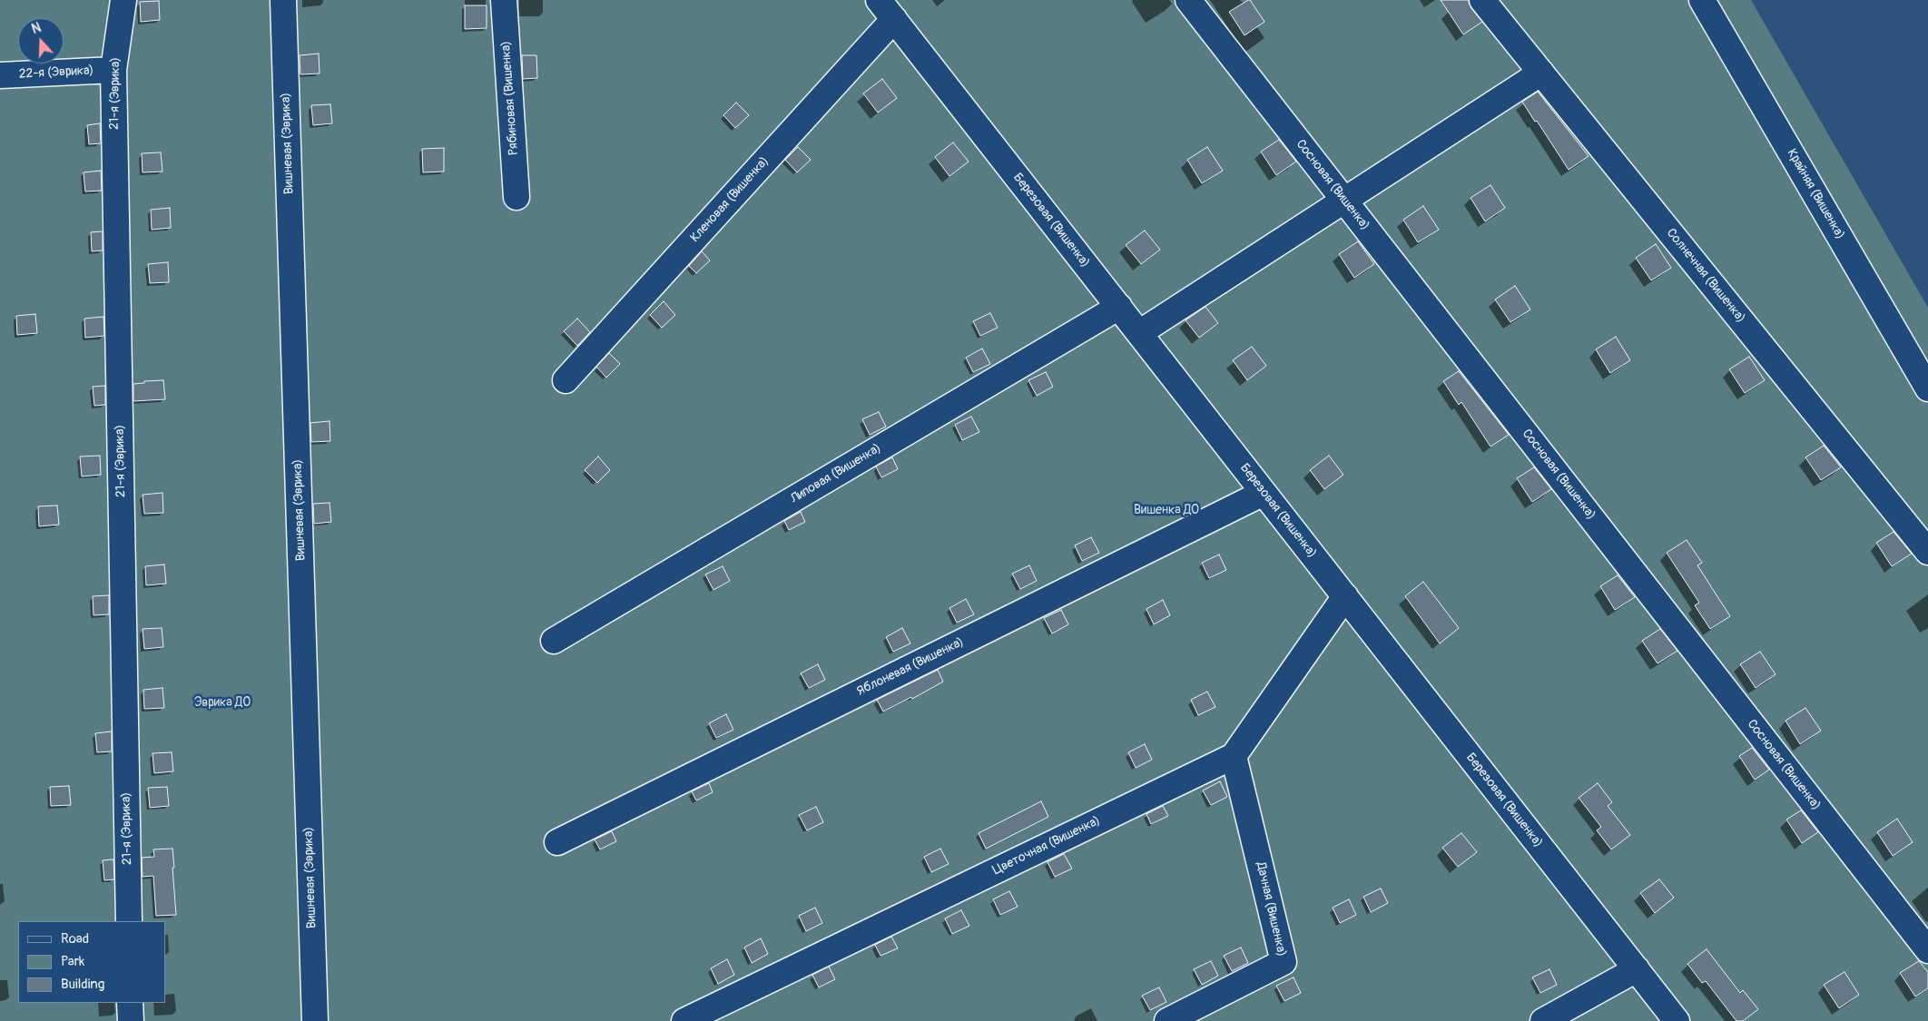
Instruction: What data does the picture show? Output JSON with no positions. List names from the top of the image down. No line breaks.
{"streets":{"lane":["22-я (Эврика)","21-я (Эврика)","Рябиновая (Вишенка)","Вишневая (Эврика)","Сосновая (Вишенка)","Крайняя (Вишенка)","Кленовая (Вишенка)","Березовая (Вишенка)","Солнечная (Вишенка)","Липовая (Вишенка)","Яблоневая (Вишенка)","Цветочная (Вишенка)","Дачная (Вишенка)"]},"crossings":[["22-я (Эврика)","21-я (Эврика)"],["Кленовая (Вишенка)","Березовая (Вишенка)"],["Березовая (Вишенка)","Липовая (Вишенка)"],["Березовая (Вишенка)","Яблоневая (Вишенка)"],["Березовая (Вишенка)","Цветочная (Вишенка)"],["Цветочная (Вишенка)","Дачная (Вишенка)"]],"parks":["Вишенка ДО","Эврика ДО"],"legend":["Road","Park","Building"],"north":"top"}
